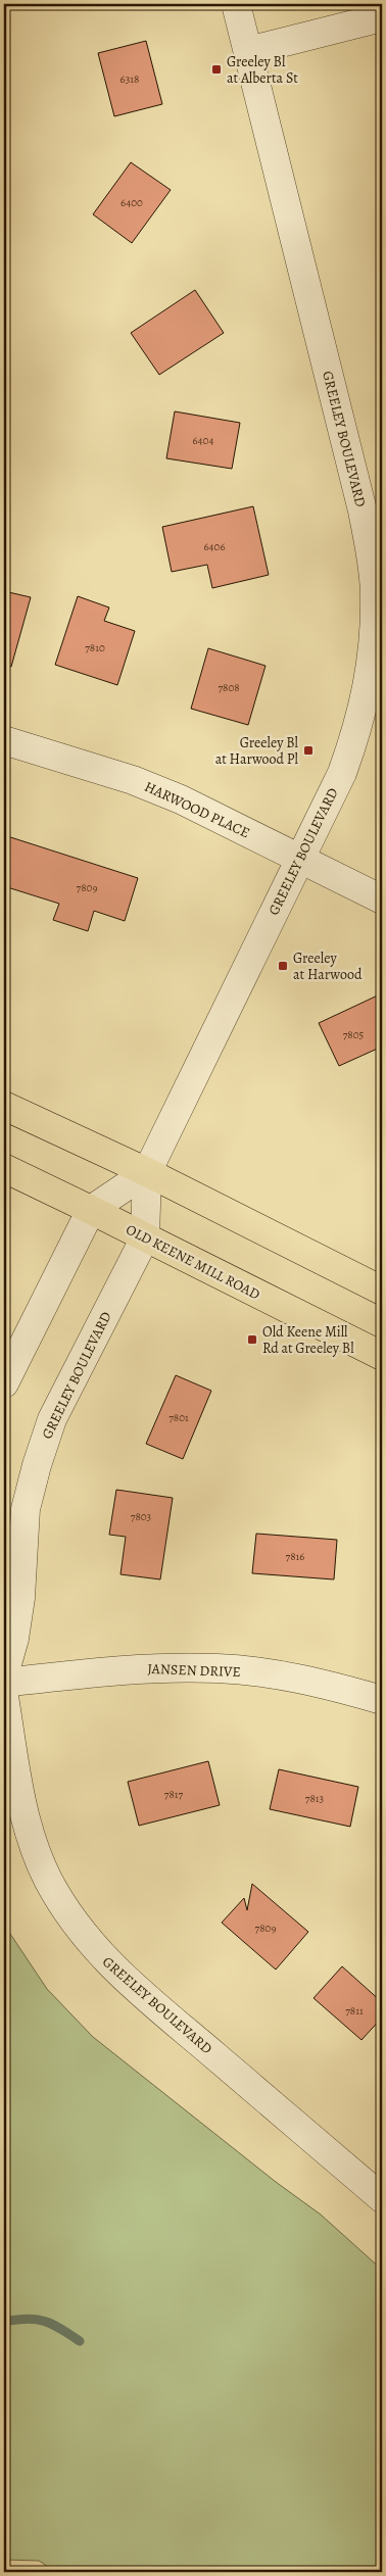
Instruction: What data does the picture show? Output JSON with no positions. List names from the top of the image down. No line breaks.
{"streets":{"main road":["OLD KEENE MILL ROAD"],"street":["GREELEY BOULEVARD","HARWOOD PLACE","JANSEN DRIVE"]},"crossings":[["GREELEY BOULEVARD","HARWOOD PLACE"],["GREELEY BOULEVARD","OLD KEENE MILL ROAD"]],"places":{"transit":["Greeley Bl at Alberta St","Greeley Bl at Harwood Pl","Greeley at Harwood","Old Keene Mill Rd at Greeley Bl"]},"house_numbers":["6318","6400","6404","6406","7810","7808","7809","7805","7801","7803","7816","7817","7813","7809","7811"]}
